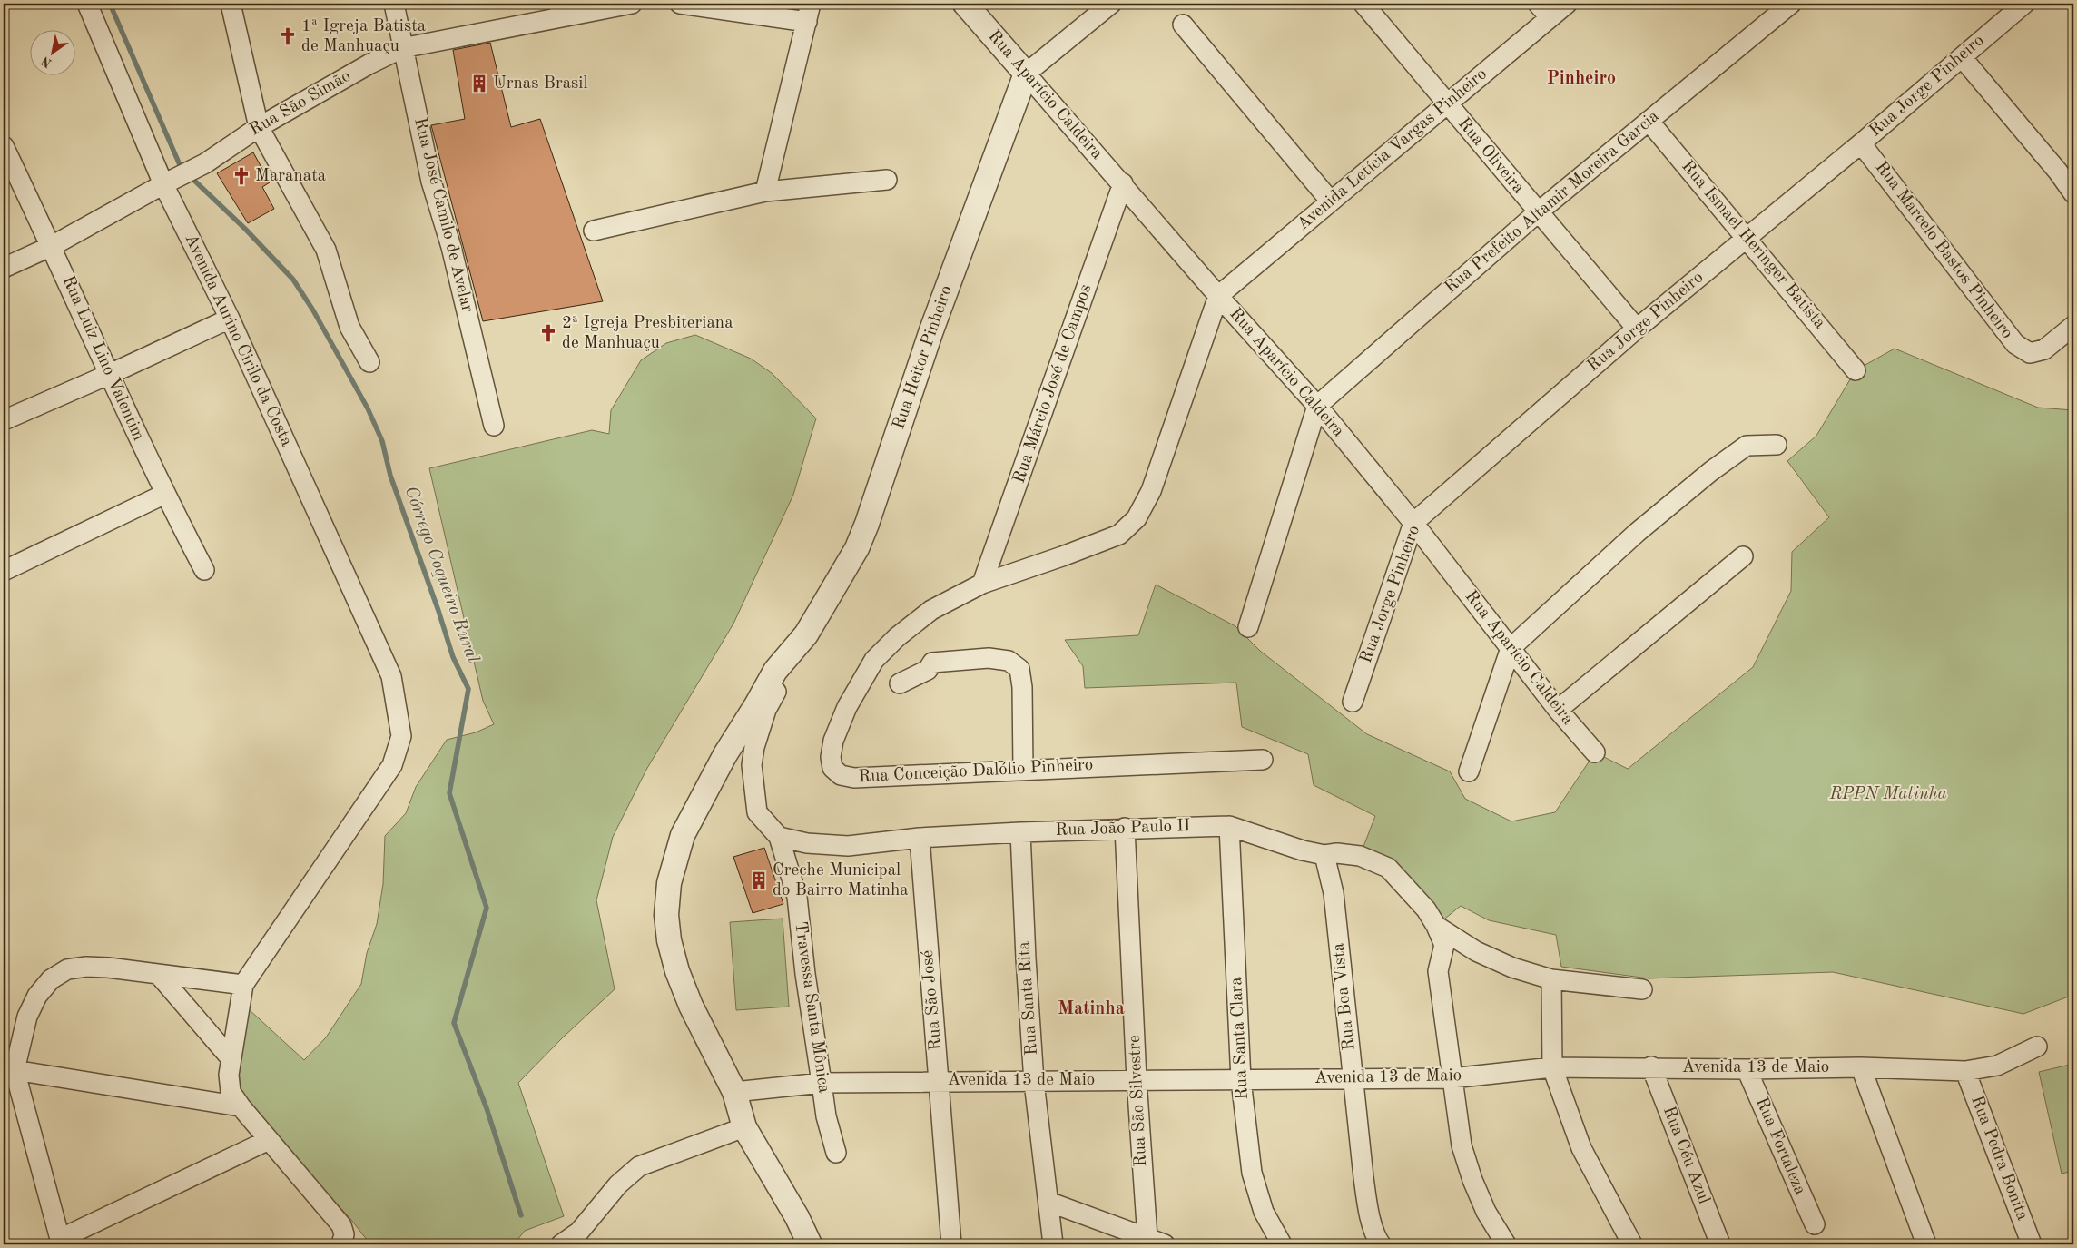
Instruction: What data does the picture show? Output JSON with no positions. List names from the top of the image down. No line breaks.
{"streets":{"street":["Rua Jorge Pinheiro","Rua Aparício Caldeira","Rua São Simão","Avenida Letícia Vargas Pinheiro","Rua Oliveira","Rua Prefeito Altamir Moreira Garcia","Rua José Camilo de Avelar","Rua Ismael Heringer Batista","Rua Marcelo Bastos Pinheiro","Avenida Aurino Cirilo da Costa","Rua Heitor Pinheiro","Rua Luiz Lino Valentim","Rua Márcio José de Campos","Rua Conceição Dalólio Pinheiro","Rua João Paulo II","Rua Boa Vista","Rua Santa Rita","Rua São José","Travessa Santa Mônica","Rua Santa Clara","Avenida 13 de Maio","Rua São Silvestre","Rua Fortaleza","Rua Céu Azul","Rua Pedra Bonita"]},"crossings":[["Rua Jorge Pinheiro","Rua Aparício Caldeira"],["Rua Jorge Pinheiro","Rua Oliveira"],["Rua Jorge Pinheiro","Rua Ismael Heringer Batista"],["Rua Jorge Pinheiro","Rua Marcelo Bastos Pinheiro"],["Rua Aparício Caldeira","Avenida Letícia Vargas Pinheiro"],["Rua Aparício Caldeira","Rua Prefeito Altamir Moreira Garcia"],["Rua Aparício Caldeira","Rua Heitor Pinheiro"],["Rua Aparício Caldeira","Rua Márcio José de Campos"],["Rua Aparício Caldeira","Rua Conceição Dalólio Pinheiro"],["Rua São Simão","Rua José Camilo de Avelar"],["Rua São Simão","Avenida Aurino Cirilo da Costa"],["Rua São Simão","Rua Luiz Lino Valentim"],["Avenida Letícia Vargas Pinheiro","Rua Oliveira"],["Avenida Letícia Vargas Pinheiro","Rua Conceição Dalólio Pinheiro"],["Rua Oliveira","Rua Prefeito Altamir Moreira Garcia"],["Rua Prefeito Altamir Moreira Garcia","Rua Ismael Heringer Batista"],["Rua Heitor Pinheiro","Avenida 13 de Maio"],["Rua Márcio José de Campos","Rua Conceição Dalólio Pinheiro"],["Rua João Paulo II","Rua Boa Vista"],["Rua João Paulo II","Rua Santa Rita"],["Rua João Paulo II","Rua São José"],["Rua João Paulo II","Travessa Santa Mônica"],["Rua João Paulo II","Rua Santa Clara"],["Rua João Paulo II","Rua São Silvestre"],["Rua Boa Vista","Avenida 13 de Maio"],["Rua Santa Rita","Avenida 13 de Maio"],["Rua São José","Avenida 13 de Maio"],["Travessa Santa Mônica","Avenida 13 de Maio"],["Rua Santa Clara","Avenida 13 de Maio"],["Avenida 13 de Maio","Rua São Silvestre"],["Avenida 13 de Maio","Rua Fortaleza"],["Avenida 13 de Maio","Rua Céu Azul"],["Avenida 13 de Maio","Rua Pedra Bonita"]],"districts":["Pinheiro","Matinha"],"water":["Córrego Coqueiro Rural"],"parks":["RPPN Matinha"],"places":{"church":["1ª Igreja Batista de Manhuaçu","Maranata","2ª Igreja Presbiteriana de Manhuaçu"],"building":["Urnas Brasil","Creche Municipal do Bairro Matinha"]},"north":"bottom left"}
